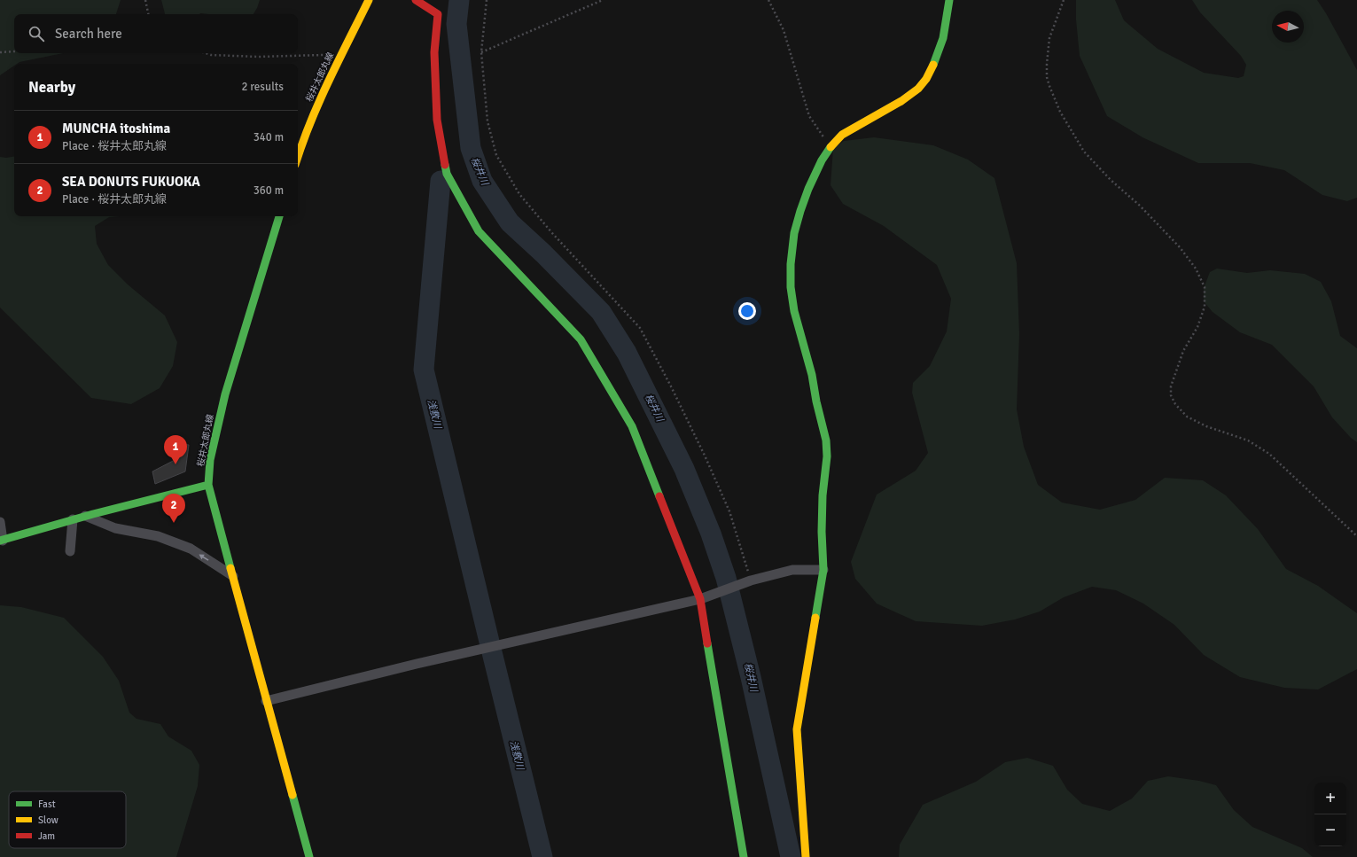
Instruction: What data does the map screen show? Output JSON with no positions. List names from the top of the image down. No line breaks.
{"streets":{"street":["桜井太郎丸線"]},"water":["桜井川","浅敷川"],"legend":["Fast","Slow","Jam"],"north":"left","page":{"search":"Search here","heading":["Nearby","2 results"],"list":[{"mark":"1","name":"MUNCHA itoshima","note":"Place · 桜井太郎丸線","value":"340 m"},{"mark":"2","name":"SEA DONUTS FUKUOKA","note":"Place · 桜井太郎丸線","value":"360 m"}],"pins":["1","2"],"map_buttons":["+","−"]}}
